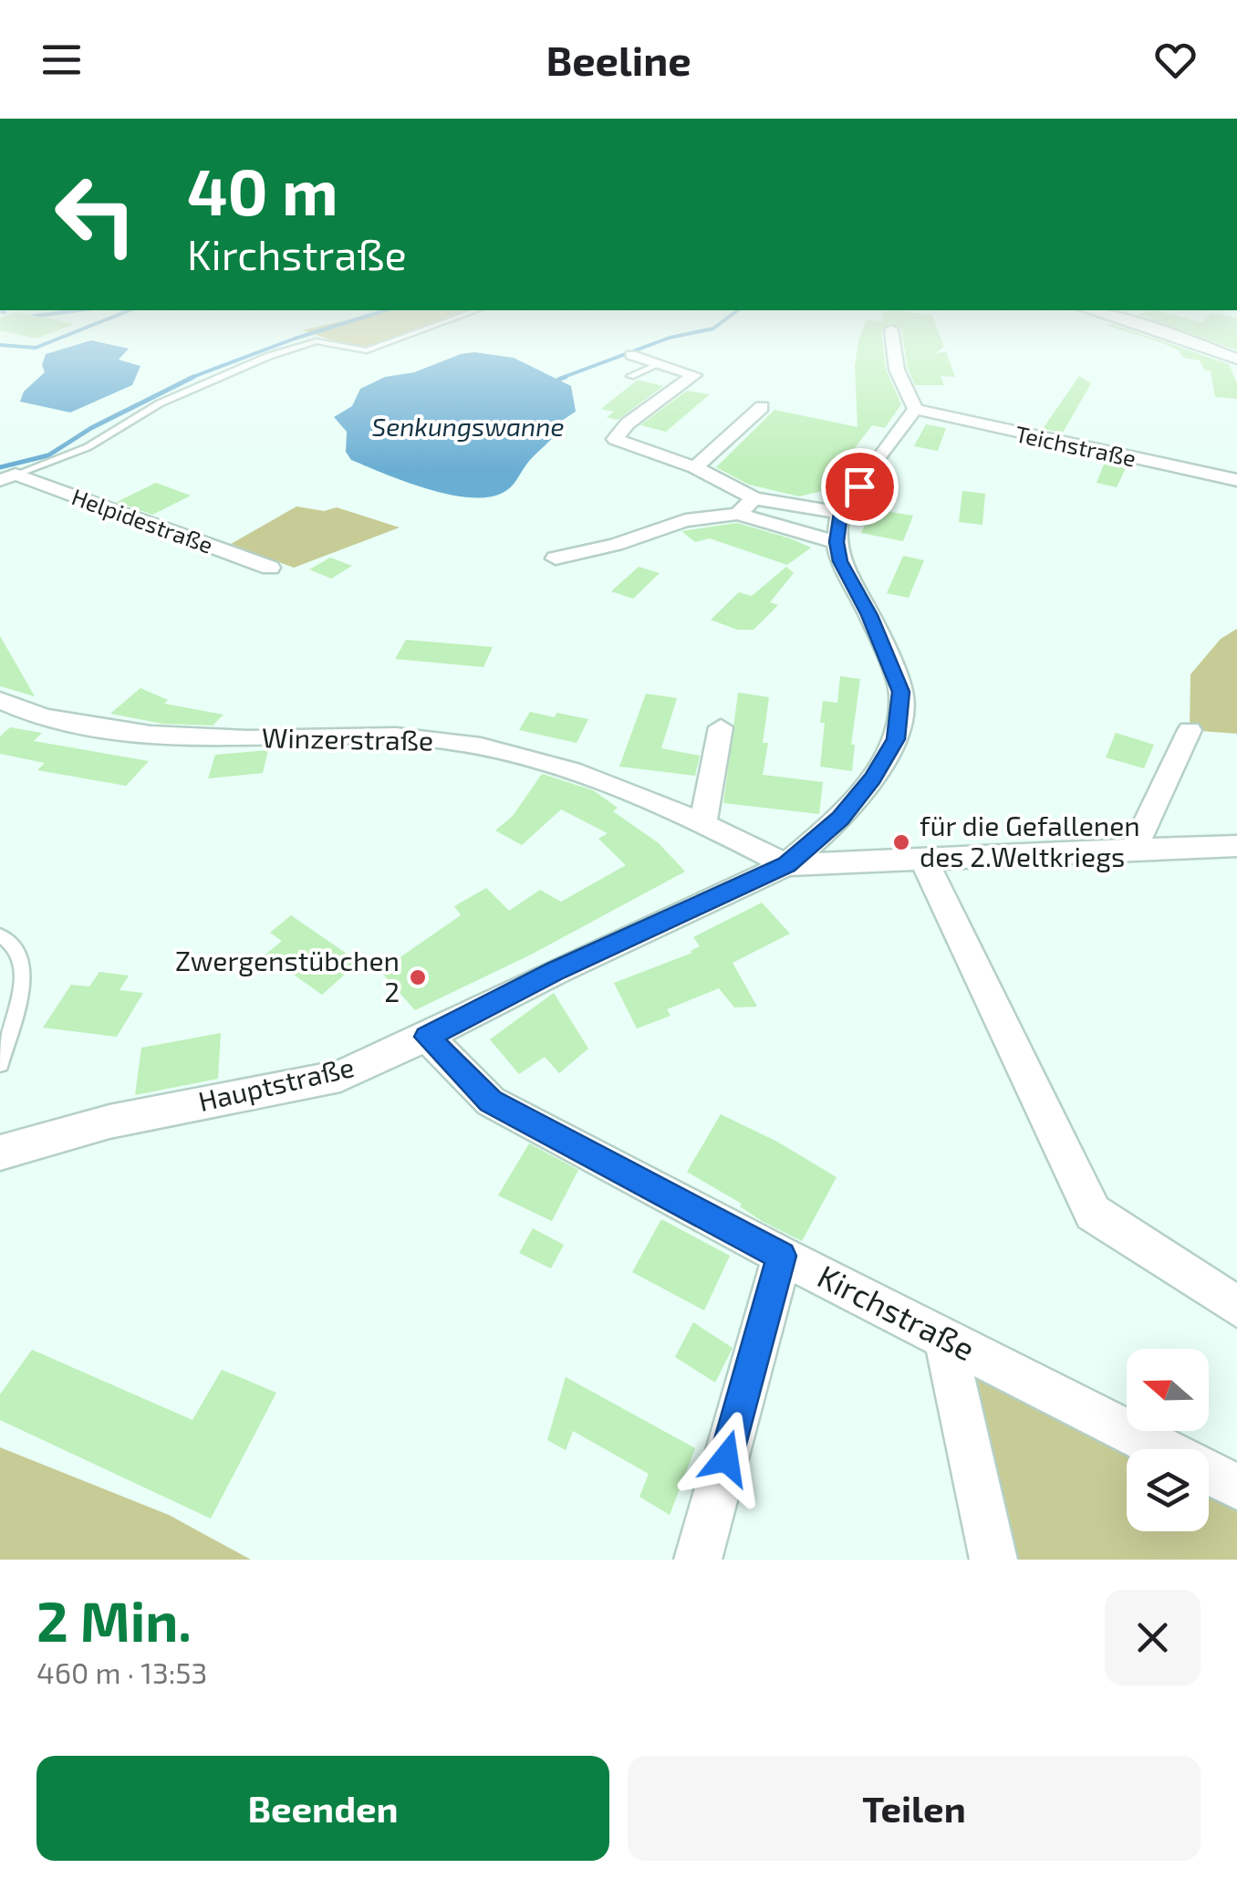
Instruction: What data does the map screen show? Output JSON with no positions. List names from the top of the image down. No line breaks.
{"streets":{"street":["Teichstraße","Helpidestraße","Winzerstraße","Hauptstraße","Kirchstraße"]},"crossings":[["Winzerstraße","Hauptstraße"],["Hauptstraße","Kirchstraße"]],"water":["Senkungswanne"],"places":["für die Gefallenen des 2.Weltkriegs","Zwergenstübchen 2"],"north":"left","page":{"header":"Beeline","turn":["40 m","Kirchstraße"],"heading":["2 Min.","460 m · 13:53"],"buttons":["Beenden","Teilen"]}}
